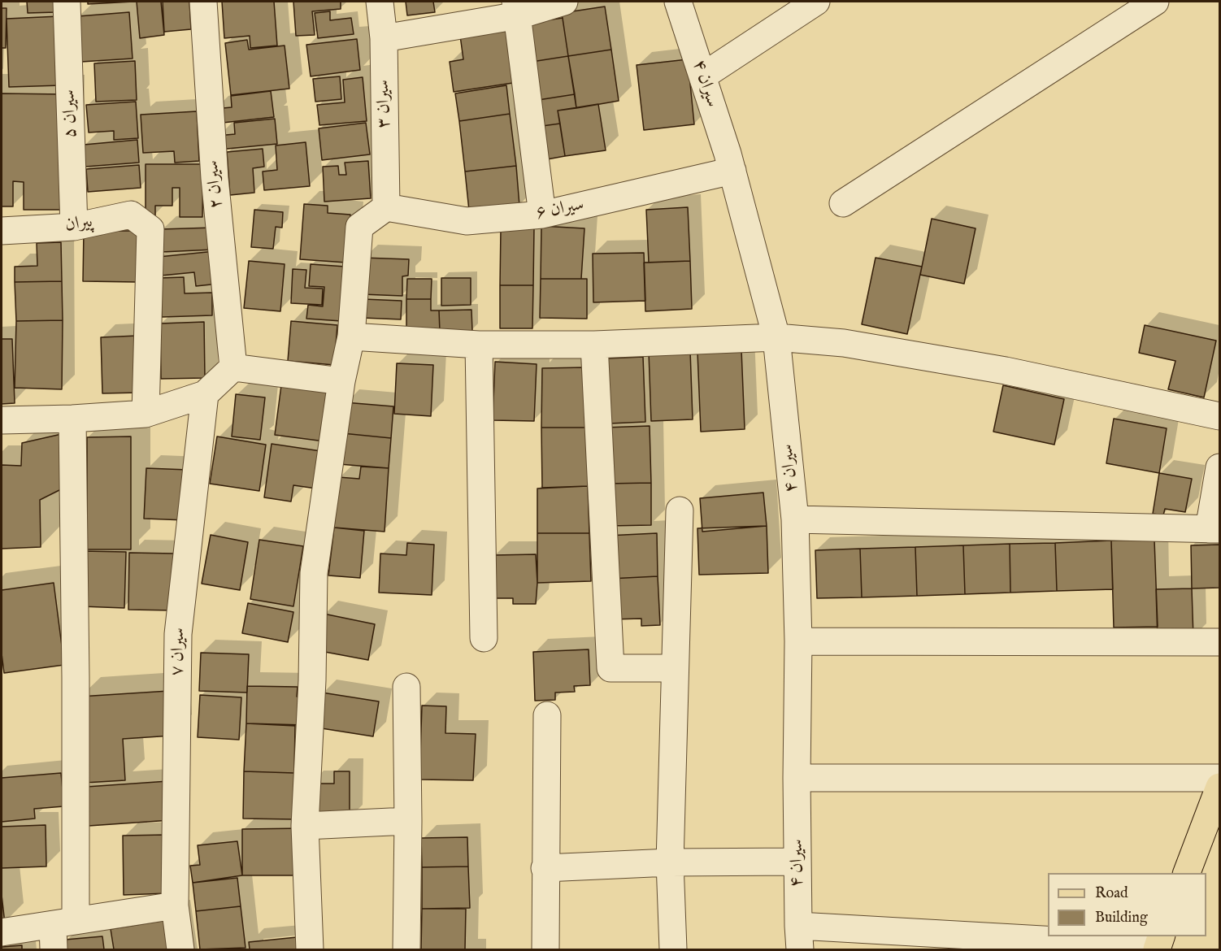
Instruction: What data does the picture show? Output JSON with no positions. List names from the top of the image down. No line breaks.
{"streets":{"street":["سیران ۴","سیران ۳","سیران ۵","سیران ۲","سیران ۶","پیران","سیران ۷"]},"crossings":[["سیران ۴","سیران ۶"],["سیران ۳","سیران ۶"],["سیران ۵","پیران"]],"legend":["Road","Building"]}
